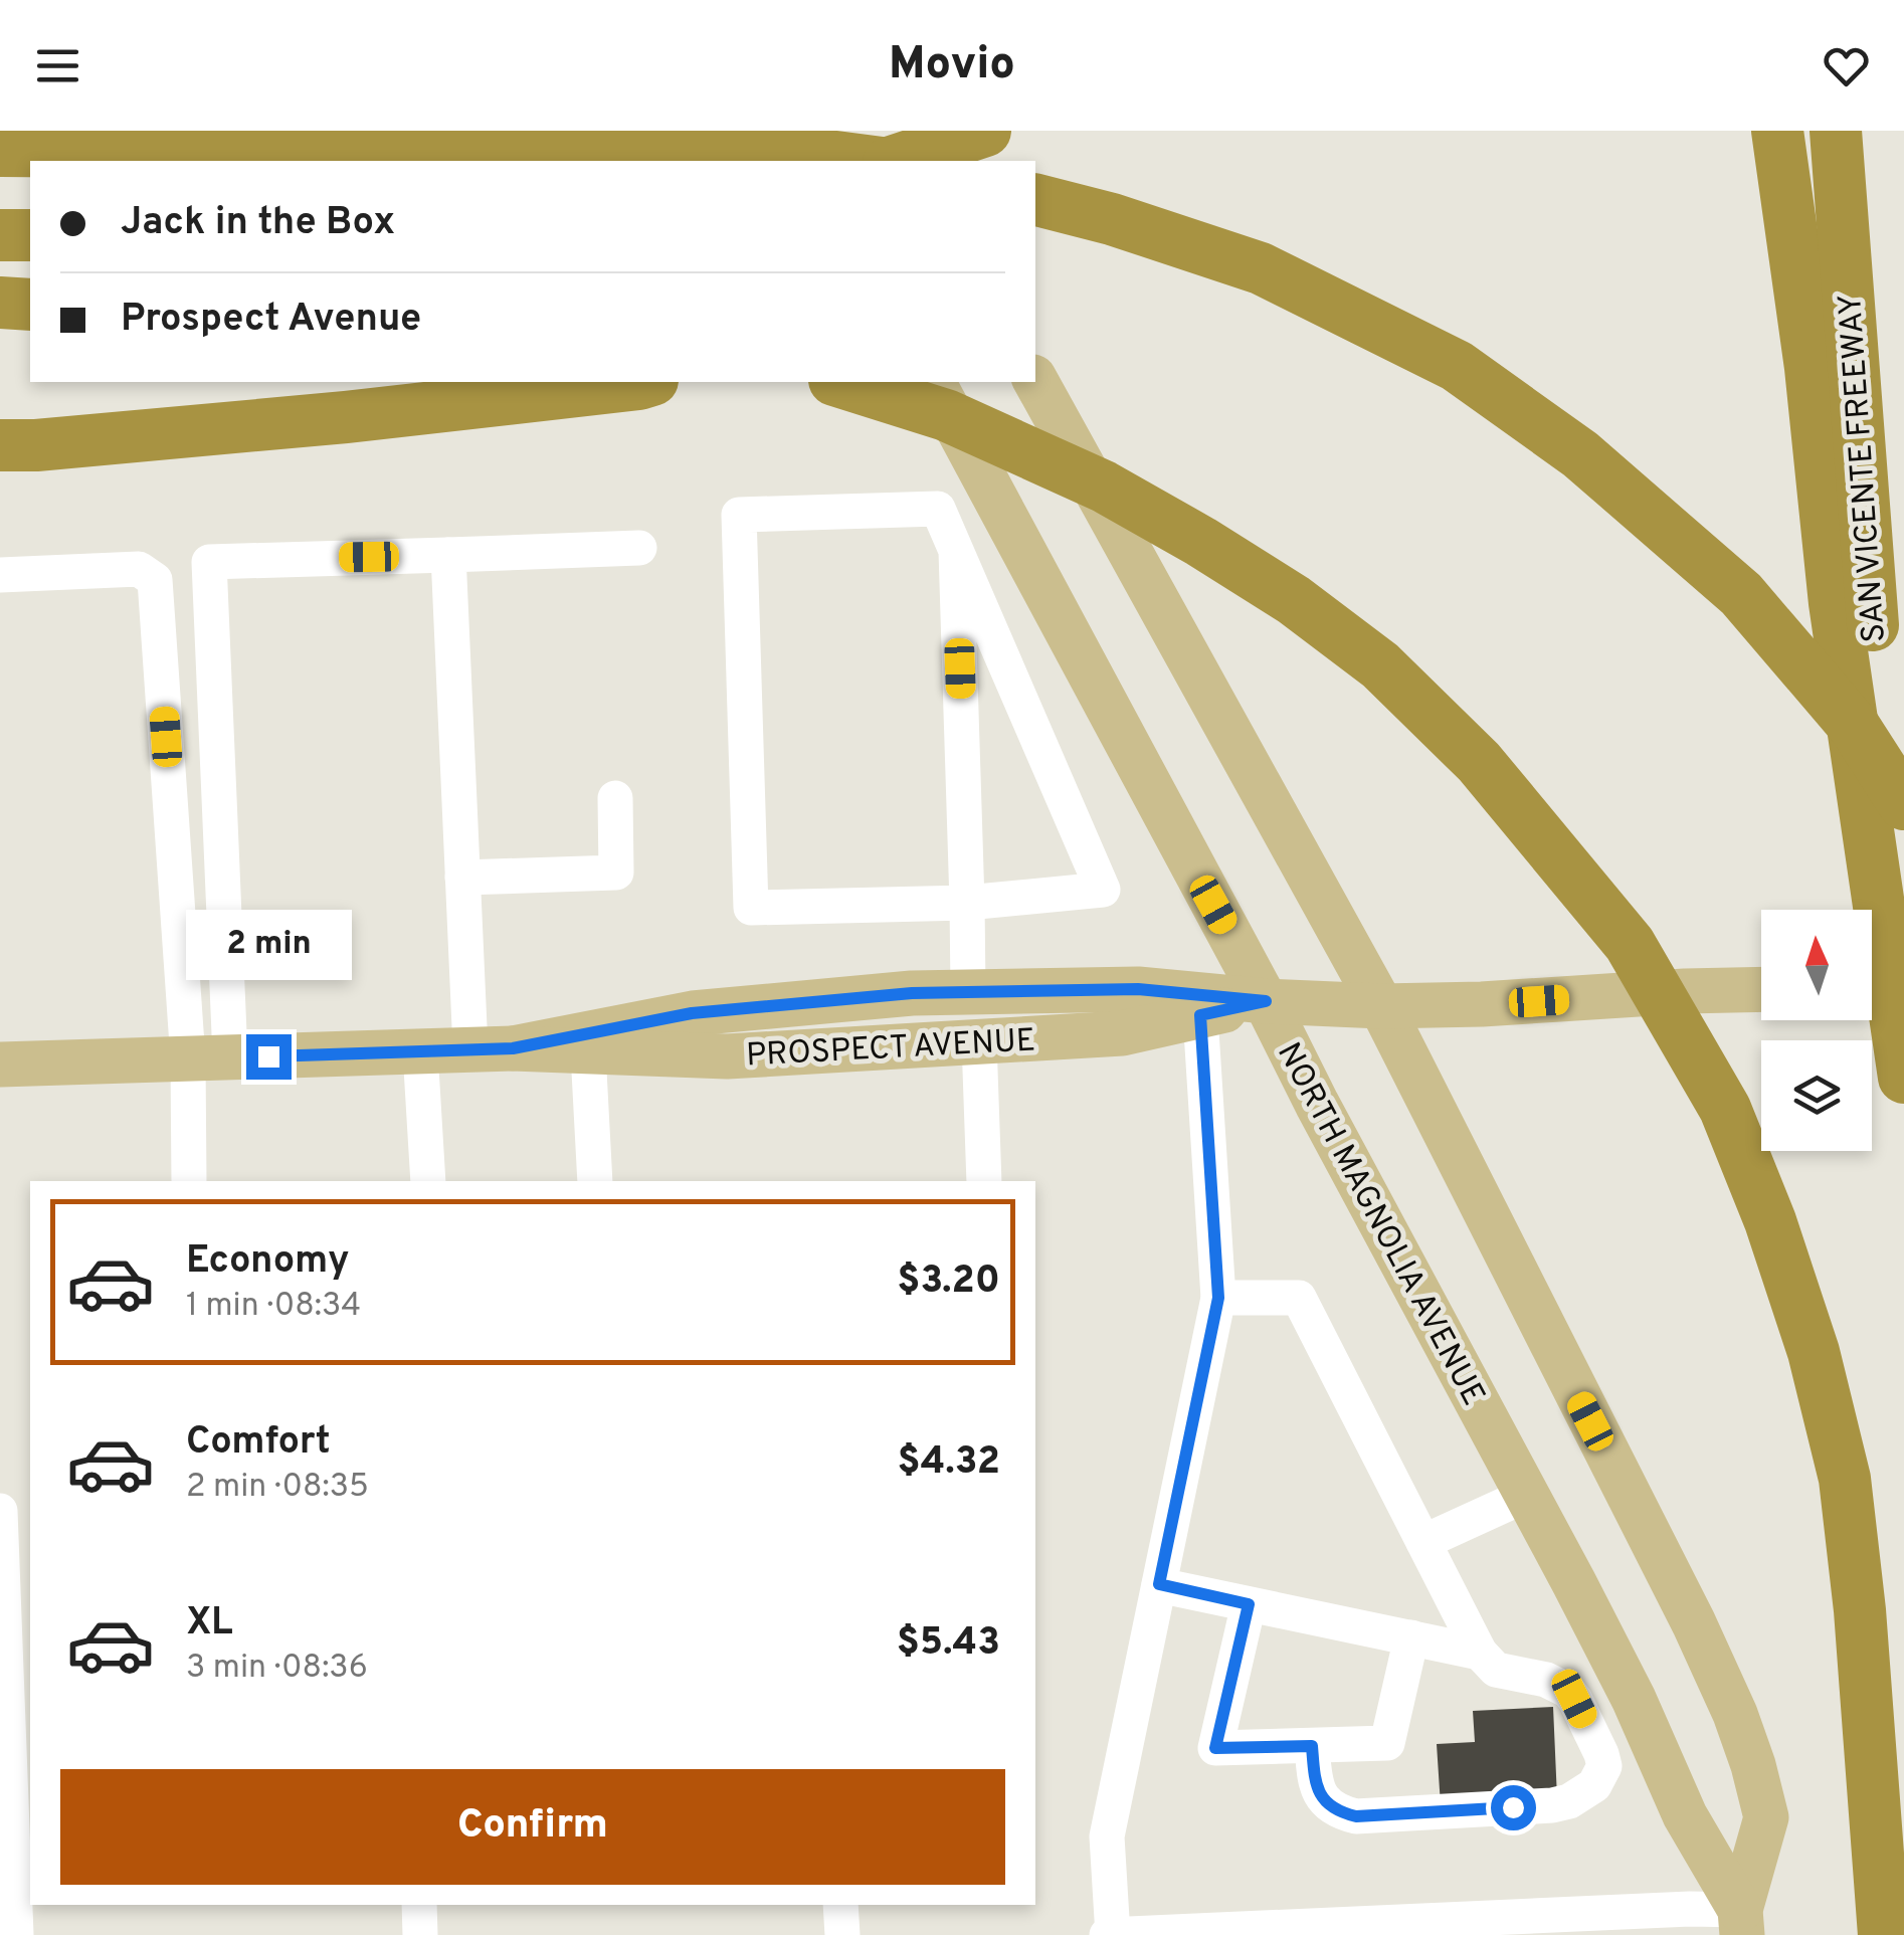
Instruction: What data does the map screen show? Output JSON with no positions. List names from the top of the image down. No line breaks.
{"streets":{"highway":["SAN VICENTE FREEWAY"],"main road":["PROSPECT AVENUE","NORTH MAGNOLIA AVENUE"]},"crossings":[["PROSPECT AVENUE","NORTH MAGNOLIA AVENUE"]],"north":"top","page":{"header":"Movio","banner":["Jack in the Box","Prospect Avenue"],"bubble":"2 min","list":[{"name":"Economy","note":"1 min · 08:34","value":"$3.20"},{"name":"Comfort","note":"2 min · 08:35","value":"$4.32"},{"name":"XL","note":"3 min · 08:36","value":"$5.43"}],"buttons":"Confirm"}}
